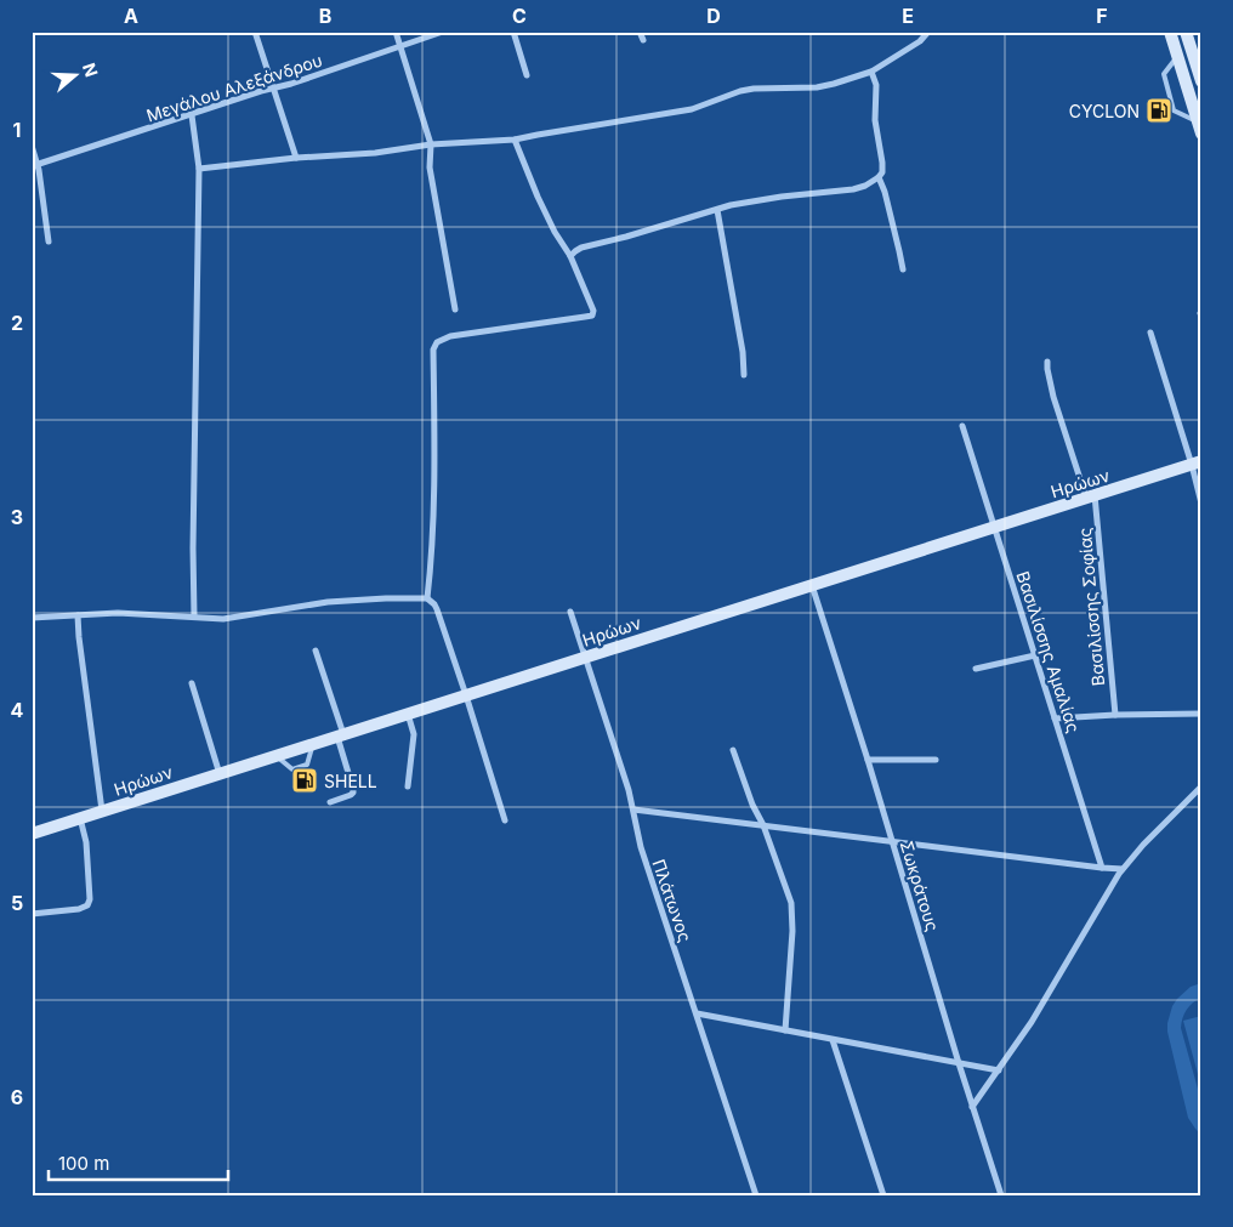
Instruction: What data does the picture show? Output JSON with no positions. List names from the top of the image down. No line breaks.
{"streets":{"street":["Μεγάλου Αλεξάνδρου","Ηρώων","Βασιλίσσης Σοφίας","Βασιλίσσης Αμαλίας","Σωκράτους","Πλάτωνος"]},"crossings":[["Ηρώων","Βασιλίσσης Σοφίας"],["Ηρώων","Βασιλίσσης Αμαλίας"],["Ηρώων","Σωκράτους"],["Ηρώων","Πλάτωνος"]],"places":{"fuel station":["CYCLON","SHELL"]},"scale_bar":"100 m","north":"right","grid":{"columns":["A","B","C","D","E","F"],"rows":["1","2","3","4","5","6"]}}
